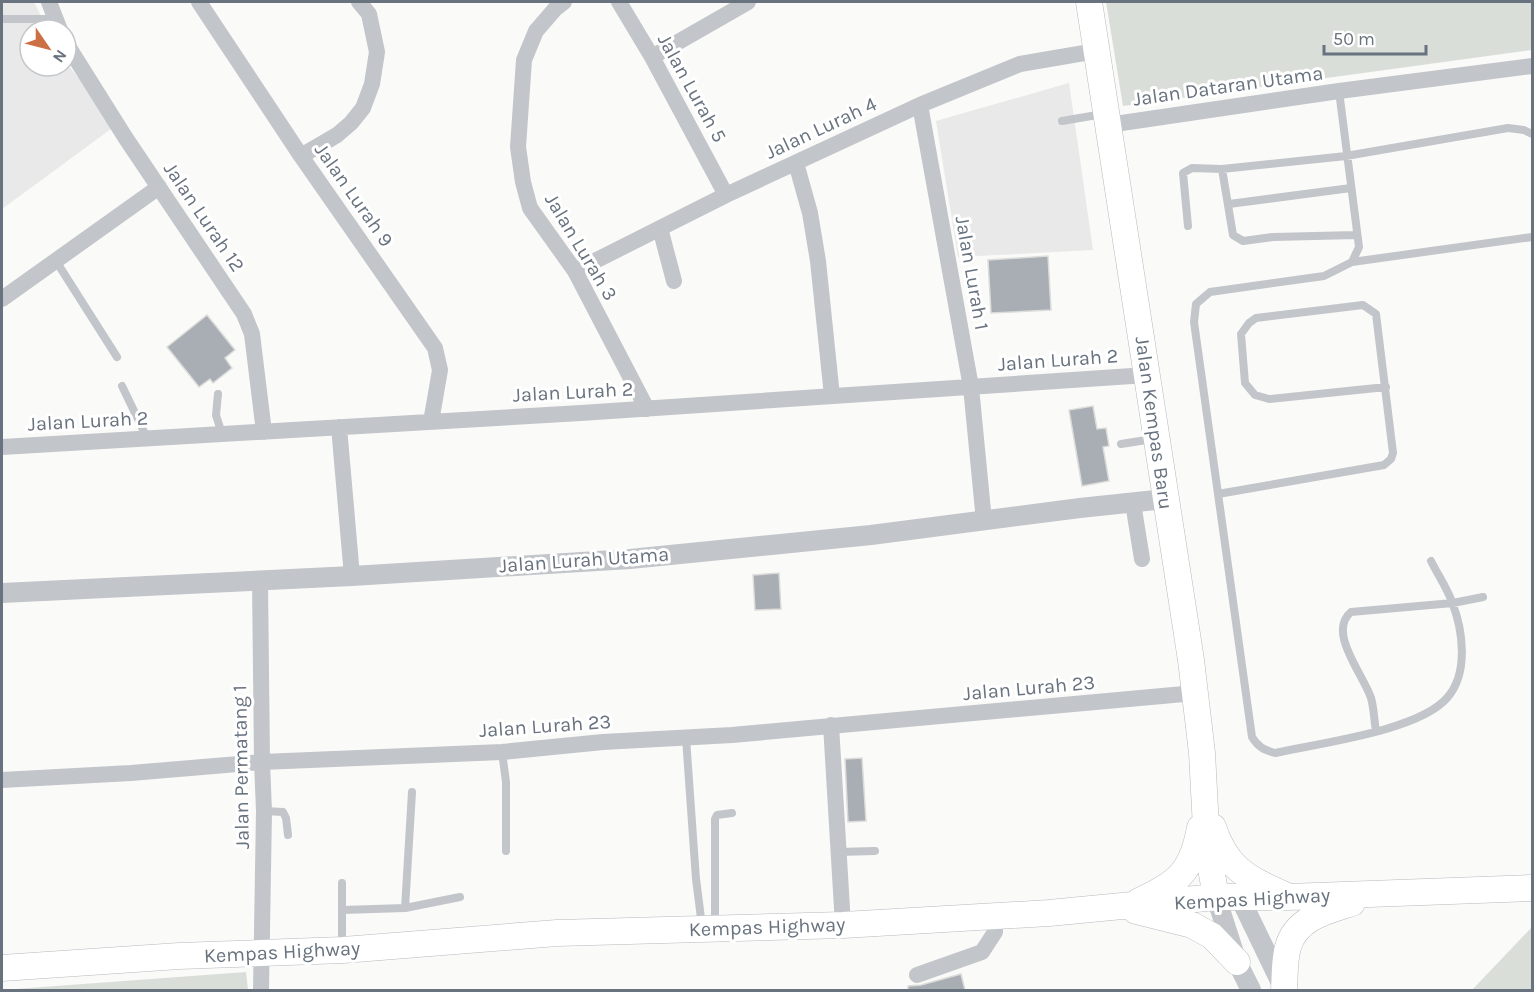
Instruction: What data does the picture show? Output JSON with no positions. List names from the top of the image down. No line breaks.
{"streets":{"main road":["Jalan Kempas Baru","Kempas Highway"],"street":["Jalan Dataran Utama","Jalan Lurah 5","Jalan Lurah 4","Jalan Lurah 9","Jalan Lurah 12","Jalan Lurah 3","Jalan Lurah 1","Jalan Lurah 2","Jalan Lurah Utama","Jalan Lurah 23","Jalan Permatang 1"]},"crossings":[["Jalan Dataran Utama","Jalan Kempas Baru"],["Jalan Lurah 5","Jalan Lurah 4"],["Jalan Lurah 4","Jalan Lurah 3"],["Jalan Lurah 4","Jalan Lurah 1"],["Jalan Lurah 4","Jalan Kempas Baru"],["Jalan Lurah 9","Jalan Lurah 2"],["Jalan Lurah 12","Jalan Lurah 2"],["Jalan Lurah 3","Jalan Lurah 2"],["Jalan Lurah 1","Jalan Lurah 2"],["Jalan Lurah 1","Jalan Lurah Utama"],["Jalan Lurah 2","Jalan Kempas Baru"],["Jalan Kempas Baru","Jalan Lurah Utama"],["Jalan Kempas Baru","Jalan Lurah 23"],["Jalan Kempas Baru","Kempas Highway"],["Jalan Lurah Utama","Jalan Permatang 1"],["Jalan Lurah 23","Jalan Permatang 1"],["Jalan Permatang 1","Kempas Highway"]],"scale_bar":"50 m","north":"bottom right"}
